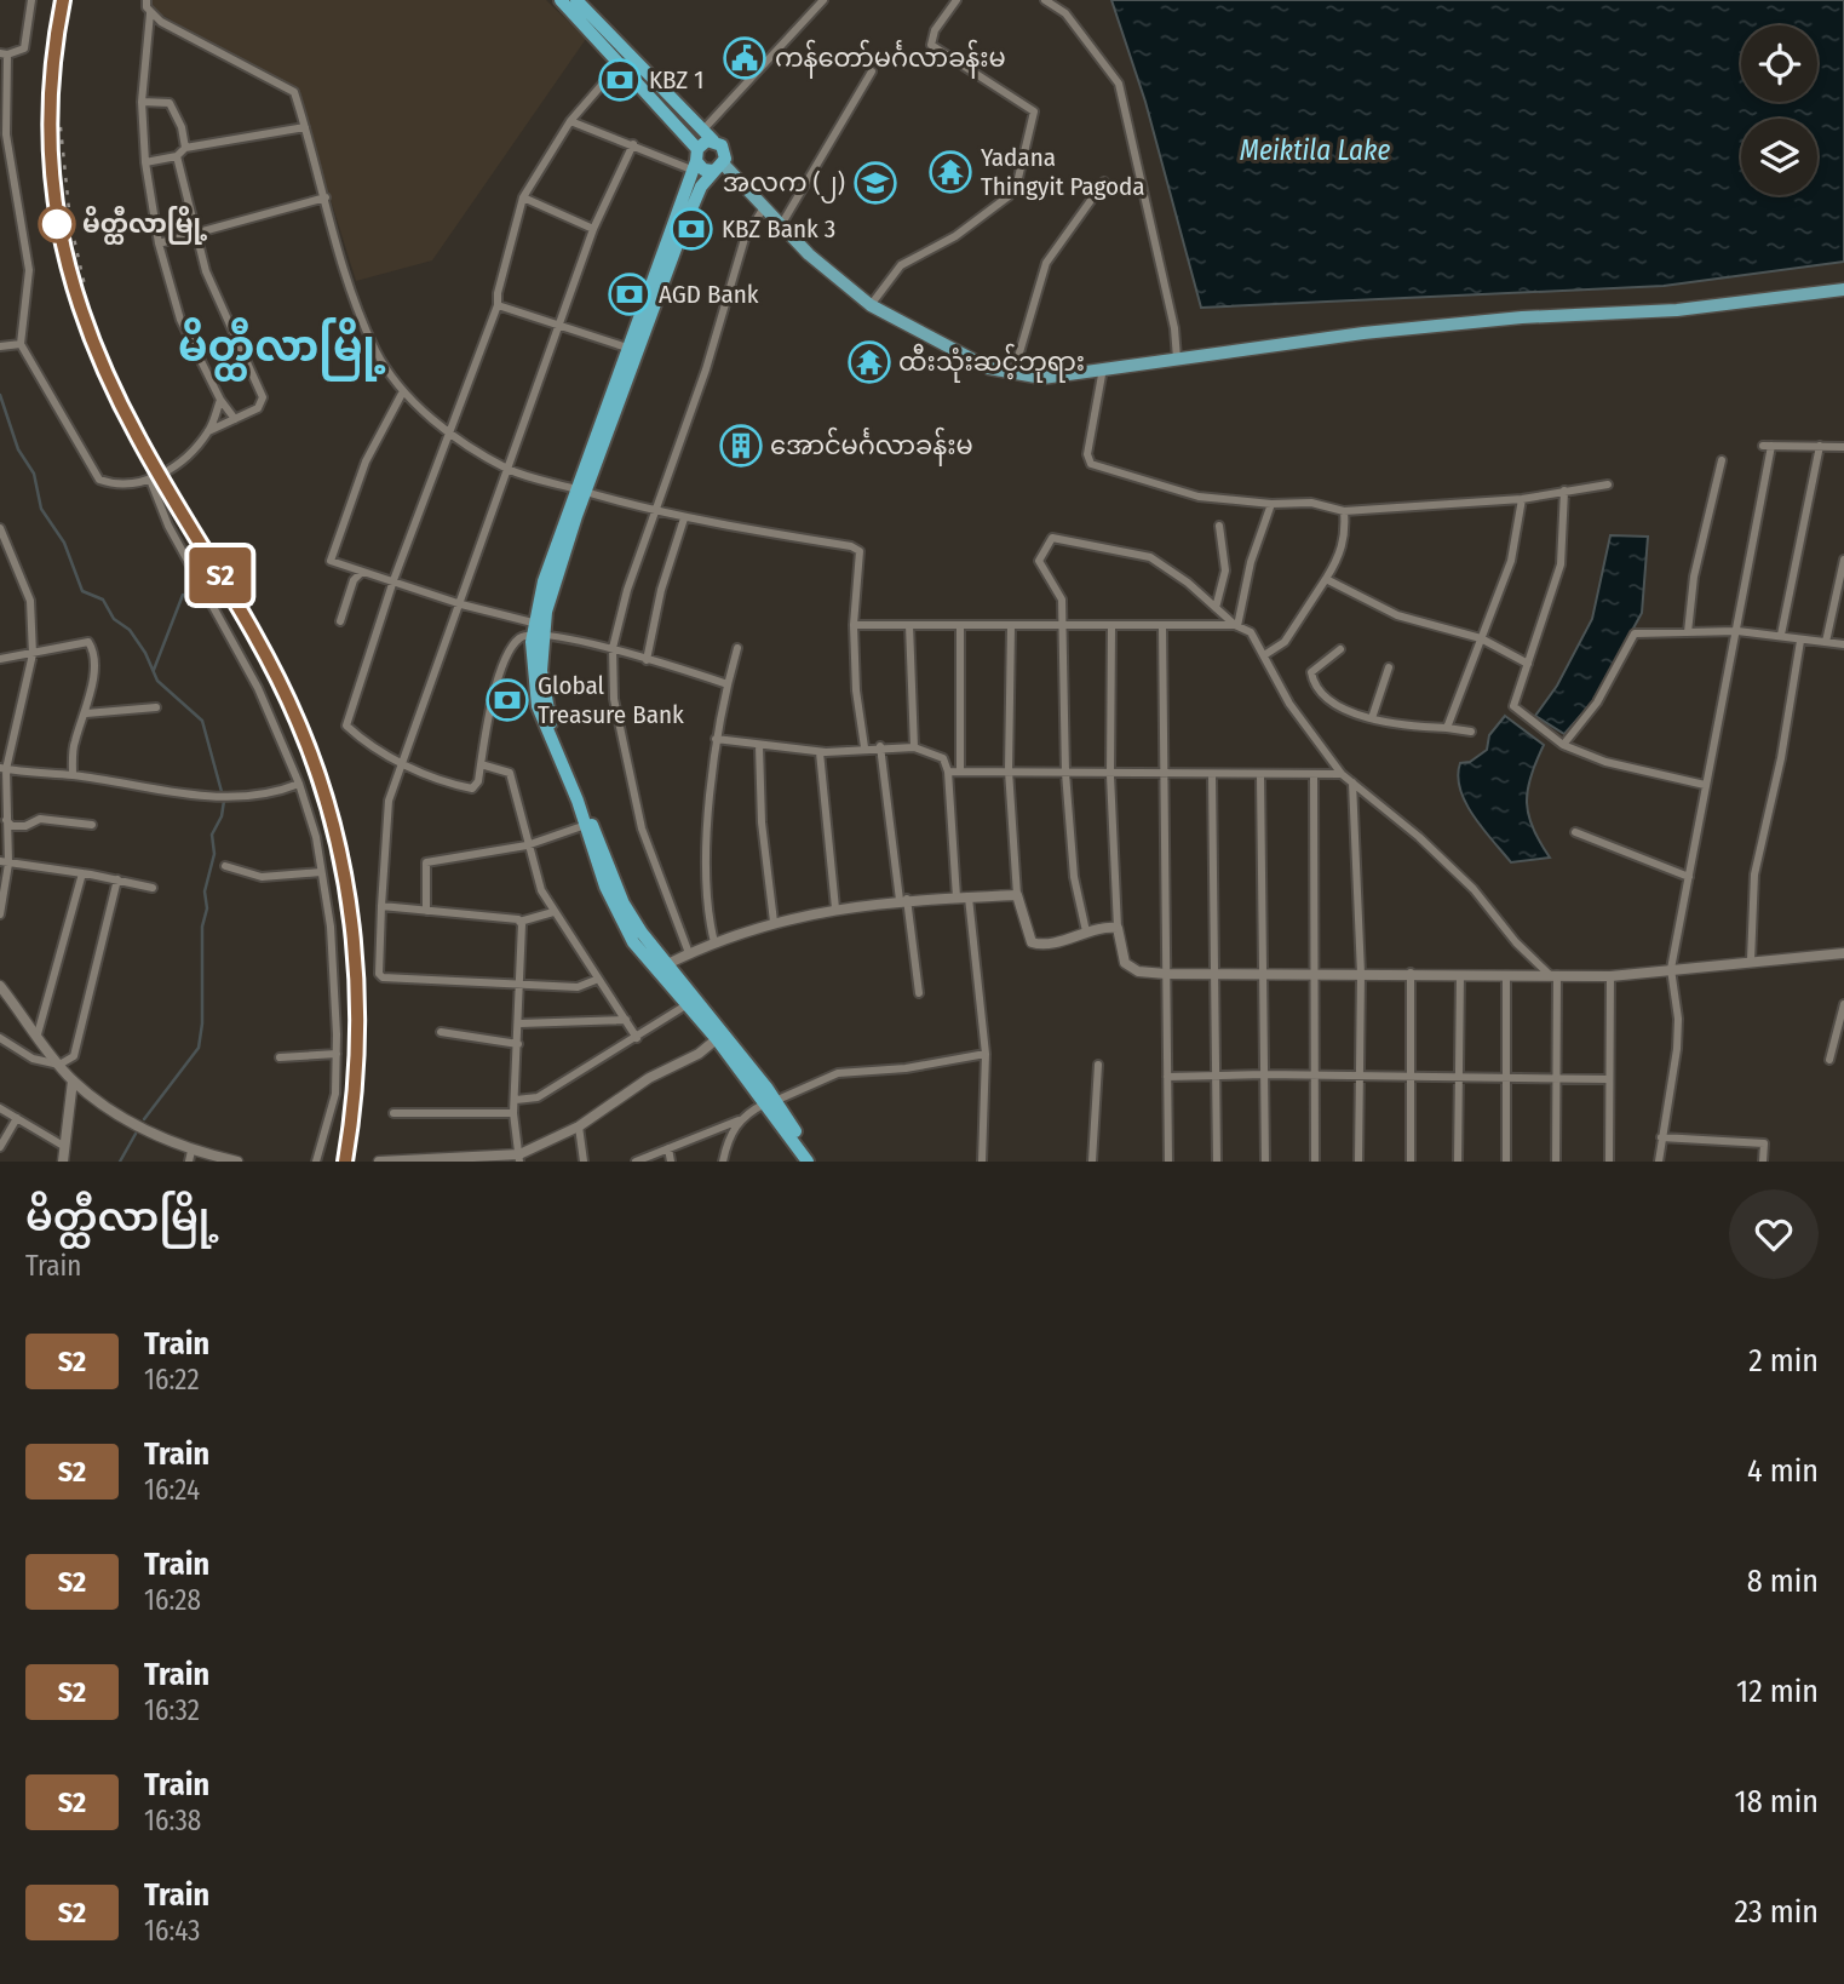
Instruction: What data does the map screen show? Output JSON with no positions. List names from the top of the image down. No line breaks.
{"districts":["မိတ္ထီလာမြို့"],"water":["Meiktila Lake"],"places":{"public building":["ကန်တော်မင်္ဂလာခန်းမ"],"bank":["KBZ 1","KBZ Bank 3","AGD Bank","Global Treasure Bank"],"temple":["Yadana Thingyit Pagoda","ထီးသုံးဆင့်ဘုရား"],"school or university":["အလက (၂)"],"other":["မိတ္ထီလာမြို့"],"building":["အောင်မင်္ဂလာခန်းမ"]},"page":{"on_map":"S2","heading":["မိတ္ထီလာမြို့","Train"],"list":[{"mark":"S2","name":"Train","note":"16:22","value":"2 min"},{"mark":"S2","name":"Train","note":"16:24","value":"4 min"},{"mark":"S2","name":"Train","note":"16:28","value":"8 min"},{"mark":"S2","name":"Train","note":"16:32","value":"12 min"},{"mark":"S2","name":"Train","note":"16:38","value":"18 min"},{"mark":"S2","name":"Train","note":"16:43","value":"23 min"}]}}
